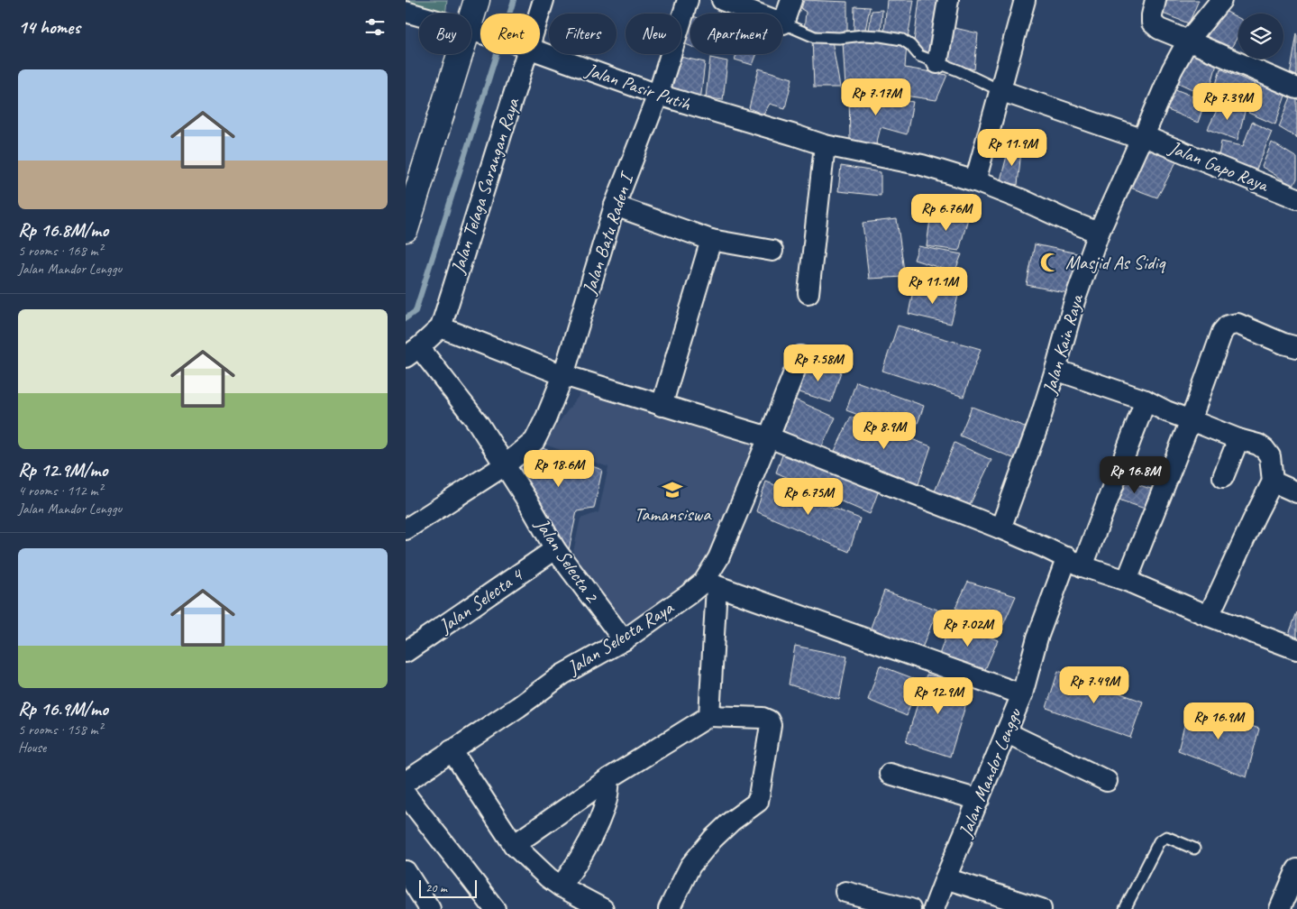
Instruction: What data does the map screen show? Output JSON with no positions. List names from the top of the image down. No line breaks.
{"streets":{"street":["Jalan Pasir Putih","Jalan Gapo Raya","Jalan Telaga Sarangan Raya","Jalan Batu Raden I","Jalan Kain Raya","Jalan Selecta 2","Jalan Selecta 4","Jalan Selecta Raya","Jalan Mandor Lenggu"]},"crossings":[["Jalan Pasir Putih","Jalan Batu Raden I"],["Jalan Pasir Putih","Jalan Kain Raya"],["Jalan Gapo Raya","Jalan Kain Raya"],["Jalan Batu Raden I","Jalan Selecta 2"],["Jalan Selecta 2","Jalan Selecta 4"],["Jalan Selecta 2","Jalan Selecta Raya"]],"places":{"mosque":["Masjid As Sidiq"],"school or university":["Tamansiswa"]},"scale_bar":"20 m","page":{"heading":"14 homes","chip":["Buy","Rent","Filters","New","Apartment"],"list":[{"name":"Rp 16.8M/mo","note":"5 rooms · 168 m² · Jalan Mandor Lenggu"},{"name":"Rp 12.9M/mo","note":"4 rooms · 112 m² · Jalan Mandor Lenggu"},{"name":"Rp 16.9M/mo","note":"5 rooms · 158 m² · House"}],"price":["Rp 7.17M","Rp 7.39M","Rp 11.9M","Rp 6.76M","Rp 11.1M","Rp 7.58M","Rp 8.9M","Rp 18.6M","Rp 16.8M","Rp 6.75M","Rp 7.02M","Rp 7.49M","Rp 12.9M","Rp 16.9M"],"scale":"20 m"}}
